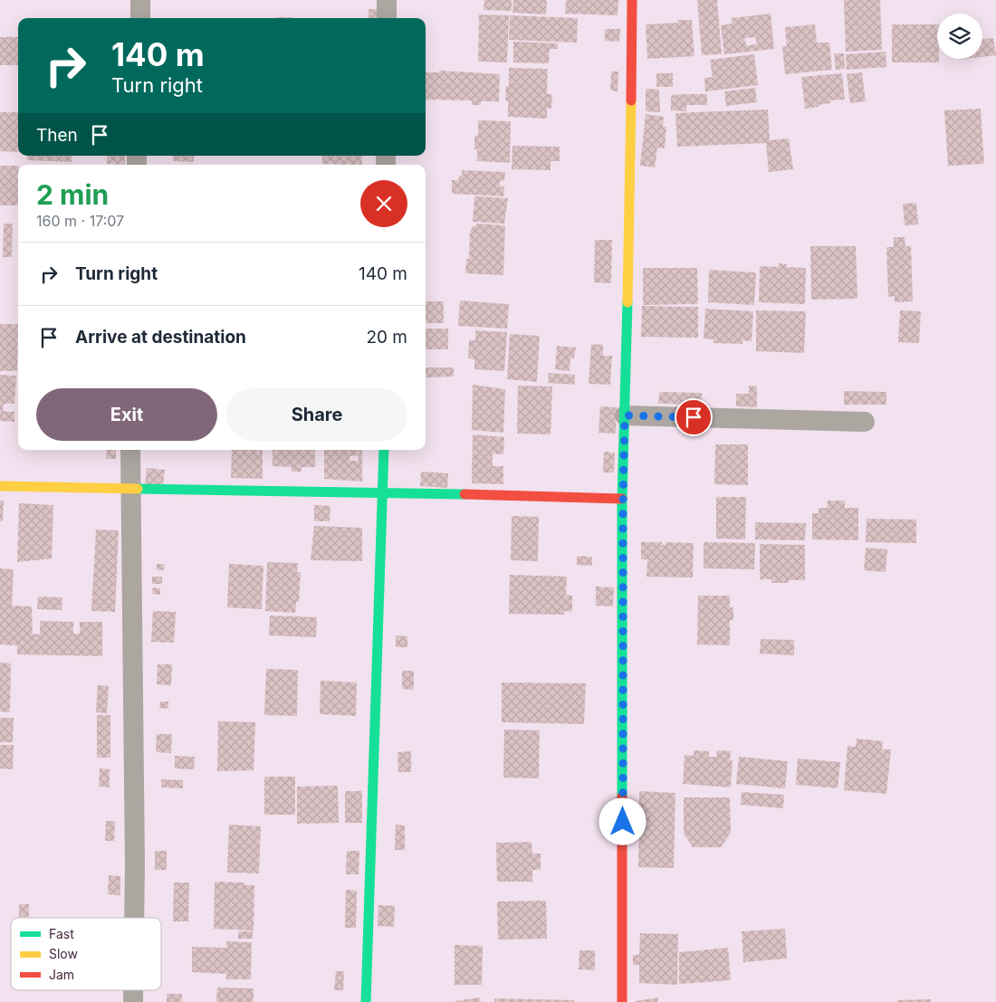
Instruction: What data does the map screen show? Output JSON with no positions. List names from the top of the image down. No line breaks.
{"legend":["Fast","Slow","Jam"],"page":{"turn":["140 m","Turn right"],"then":"Then","heading":["2 min","160 m · 17:07"],"list":[{"name":"Turn right","value":"140 m"},{"name":"Arrive at destination","value":"20 m"}],"buttons":["Exit","Share"]}}
